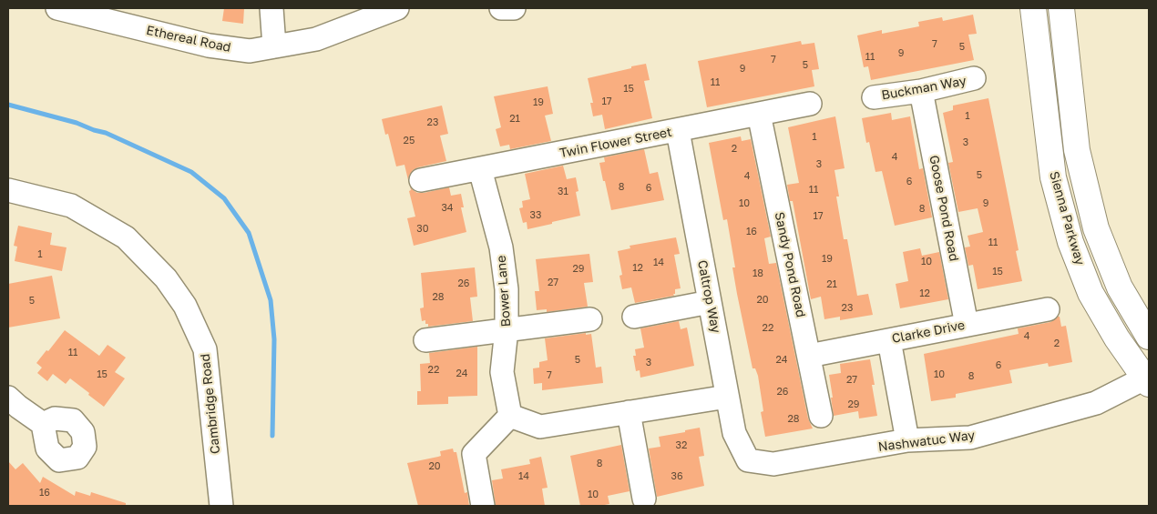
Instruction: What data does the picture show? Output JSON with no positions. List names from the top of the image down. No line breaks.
{"streets":{"main road":["Sienna Parkway"],"street":["Ethereal Road","Buckman Way","Twin Flower Street","Goose Pond Road","Sandy Pond Road","Bower Lane","Caltrop Way","Clarke Drive","Cambridge Road","Nashwatuc Way"]},"crossings":[["Buckman Way","Goose Pond Road"],["Twin Flower Street","Sandy Pond Road"],["Twin Flower Street","Bower Lane"],["Twin Flower Street","Caltrop Way"],["Goose Pond Road","Clarke Drive"],["Sienna Parkway","Nashwatuc Way"],["Sandy Pond Road","Clarke Drive"],["Caltrop Way","Nashwatuc Way"]],"house_numbers":["7","5","9","11","7","5","9","11","15","17","19","1","21","23","1","25","3","2","4","3","5","4","6","8","6","11","31","10","9","34","8","33","17","30","16","11","1","19","10","14","12","29","15","18","27","26","21","12","28","20","5","23","22","4","2","11","5","24","3","6","22","24","15","10","7","8","27","26","29","28","32","8","20","14","36","16","10"]}
